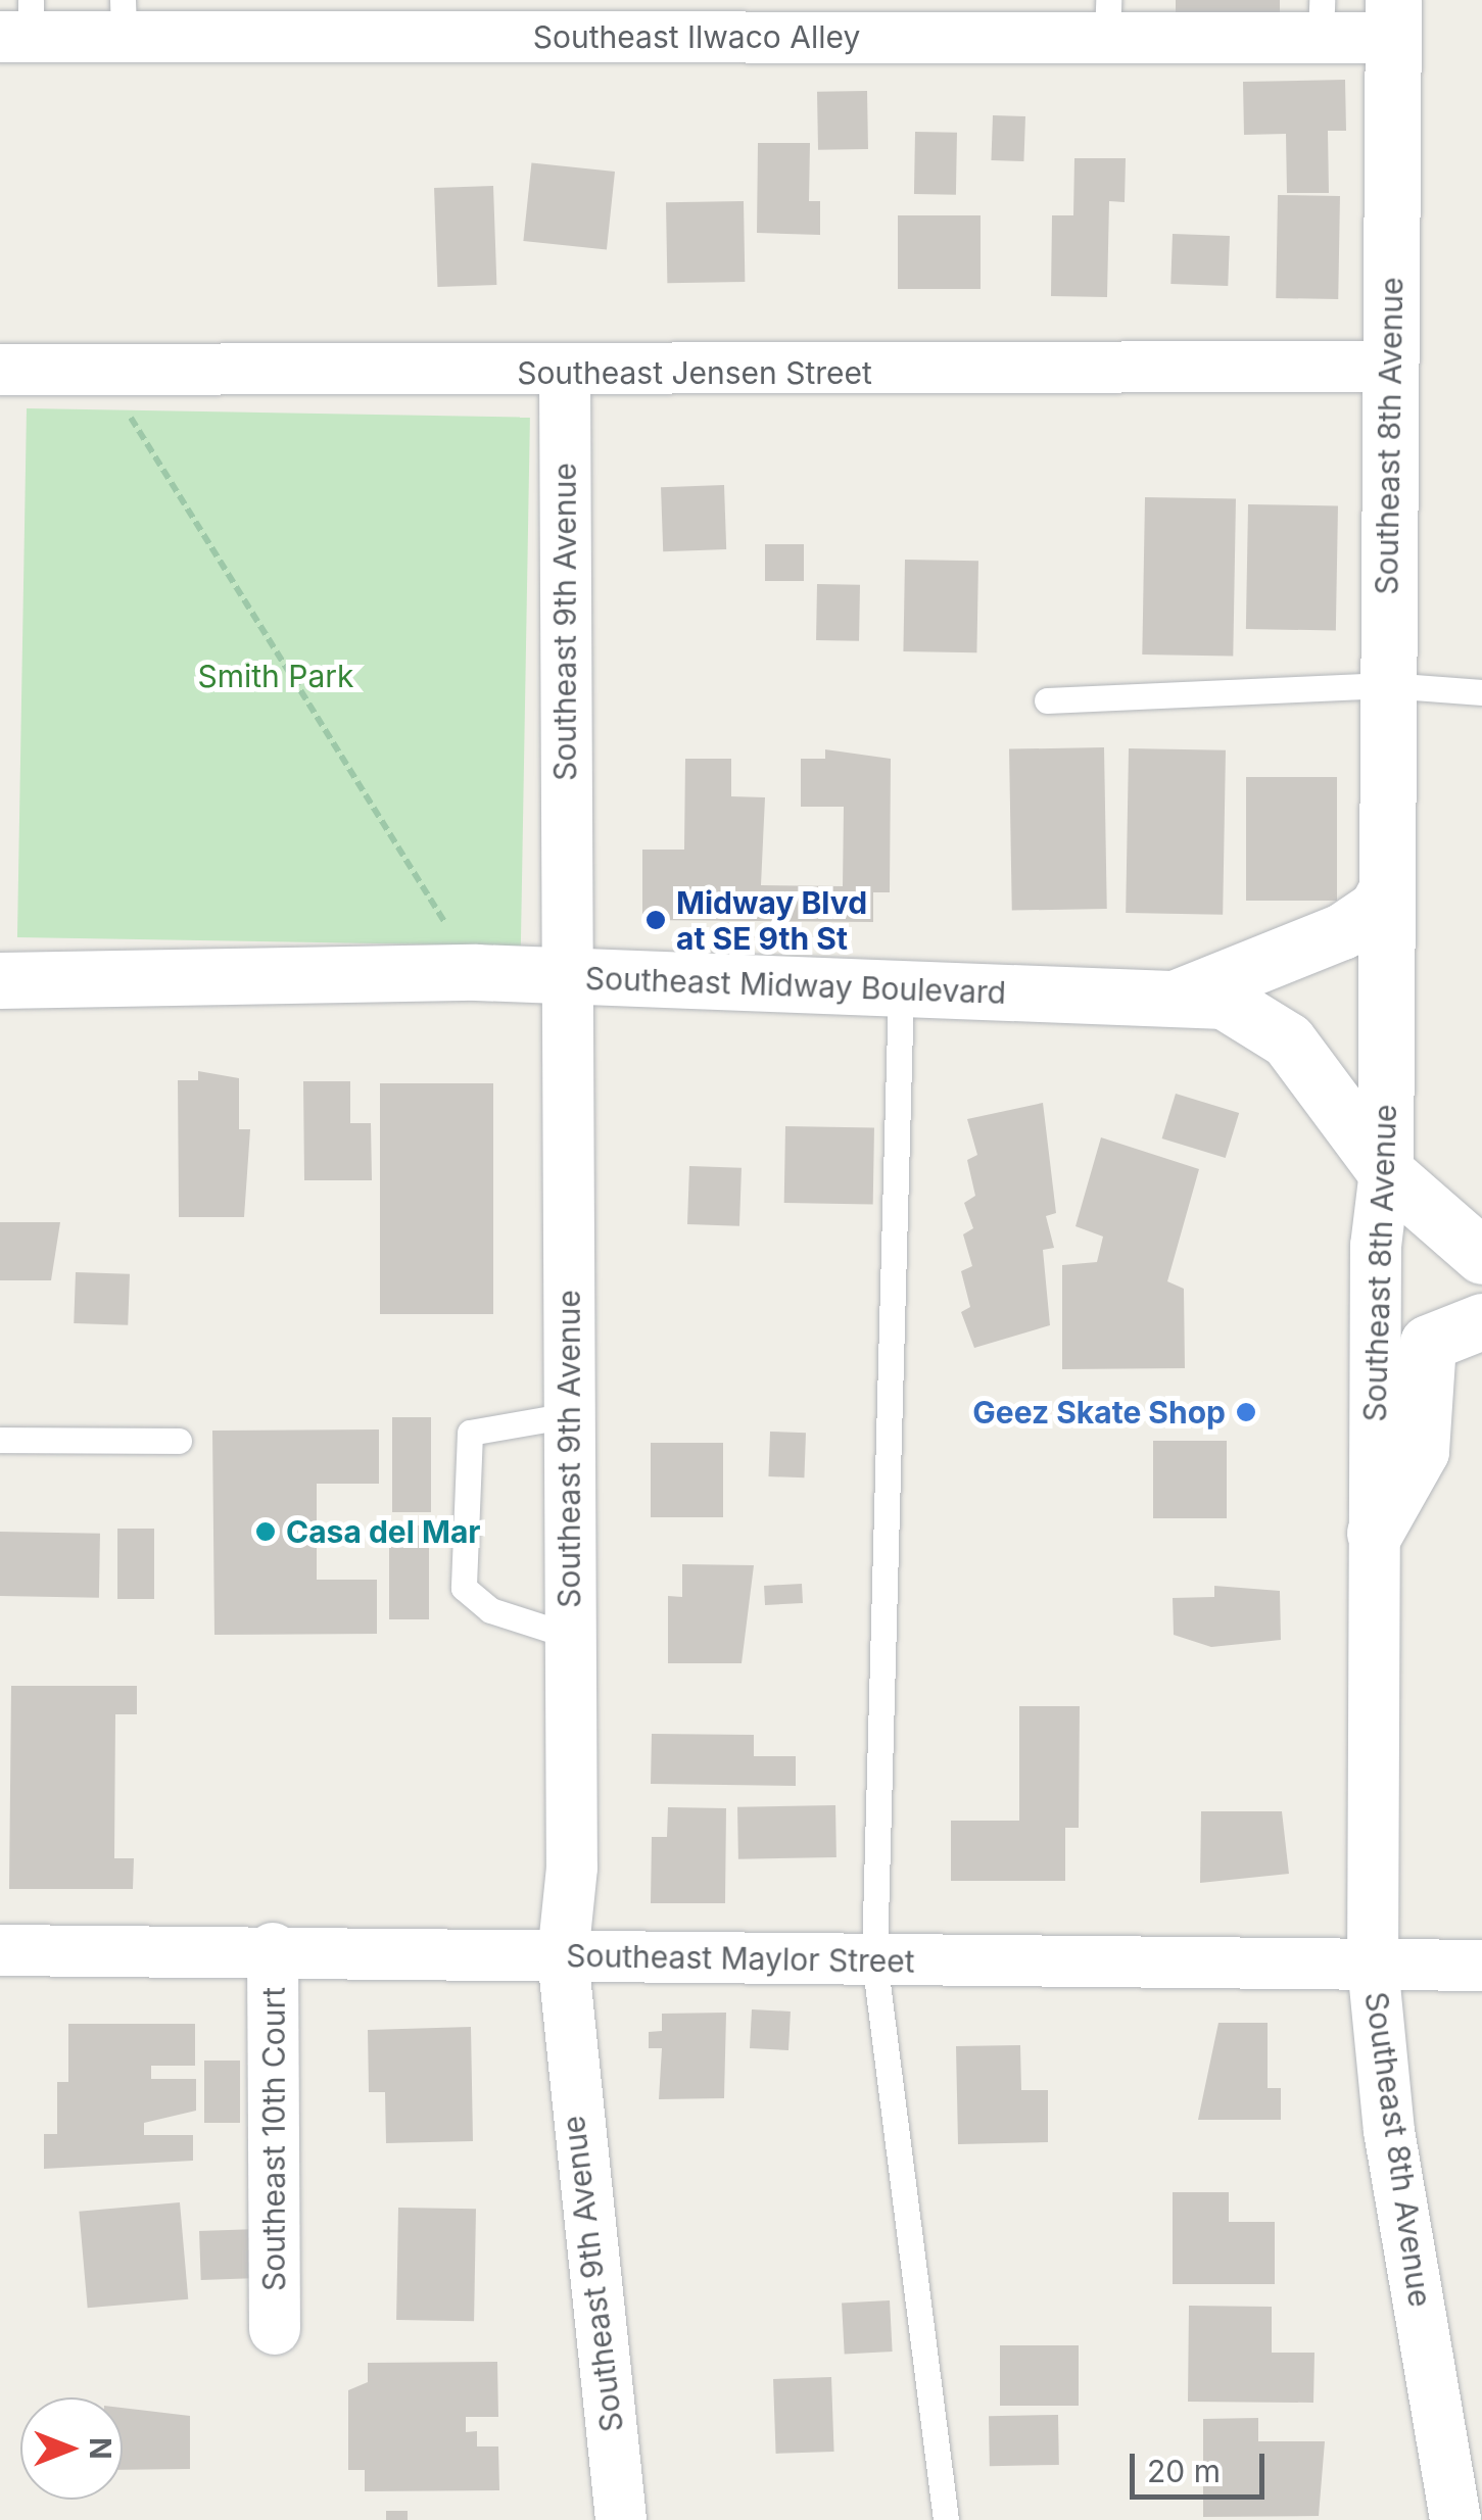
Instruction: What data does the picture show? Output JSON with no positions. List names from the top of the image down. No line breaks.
{"streets":{"street":["Southeast Ilwaco Alley","Southeast Jensen Street","Southeast 8th Avenue","Southeast 9th Avenue","Southeast Midway Boulevard","Southeast Maylor Street","Southeast 10th Court"]},"crossings":[["Southeast Ilwaco Alley","Southeast 8th Avenue"],["Southeast Jensen Street","Southeast 8th Avenue"],["Southeast Jensen Street","Southeast 9th Avenue"],["Southeast 8th Avenue","Southeast Midway Boulevard"],["Southeast 8th Avenue","Southeast Maylor Street"],["Southeast 9th Avenue","Southeast Midway Boulevard"],["Southeast 9th Avenue","Southeast Maylor Street"],["Southeast Maylor Street","Southeast 10th Court"]],"parks":["Smith Park"],"places":["Midway Blvd at SE 9th St","Geez Skate Shop","Casa del Mar"],"scale_bar":"20 m","north":"right"}
